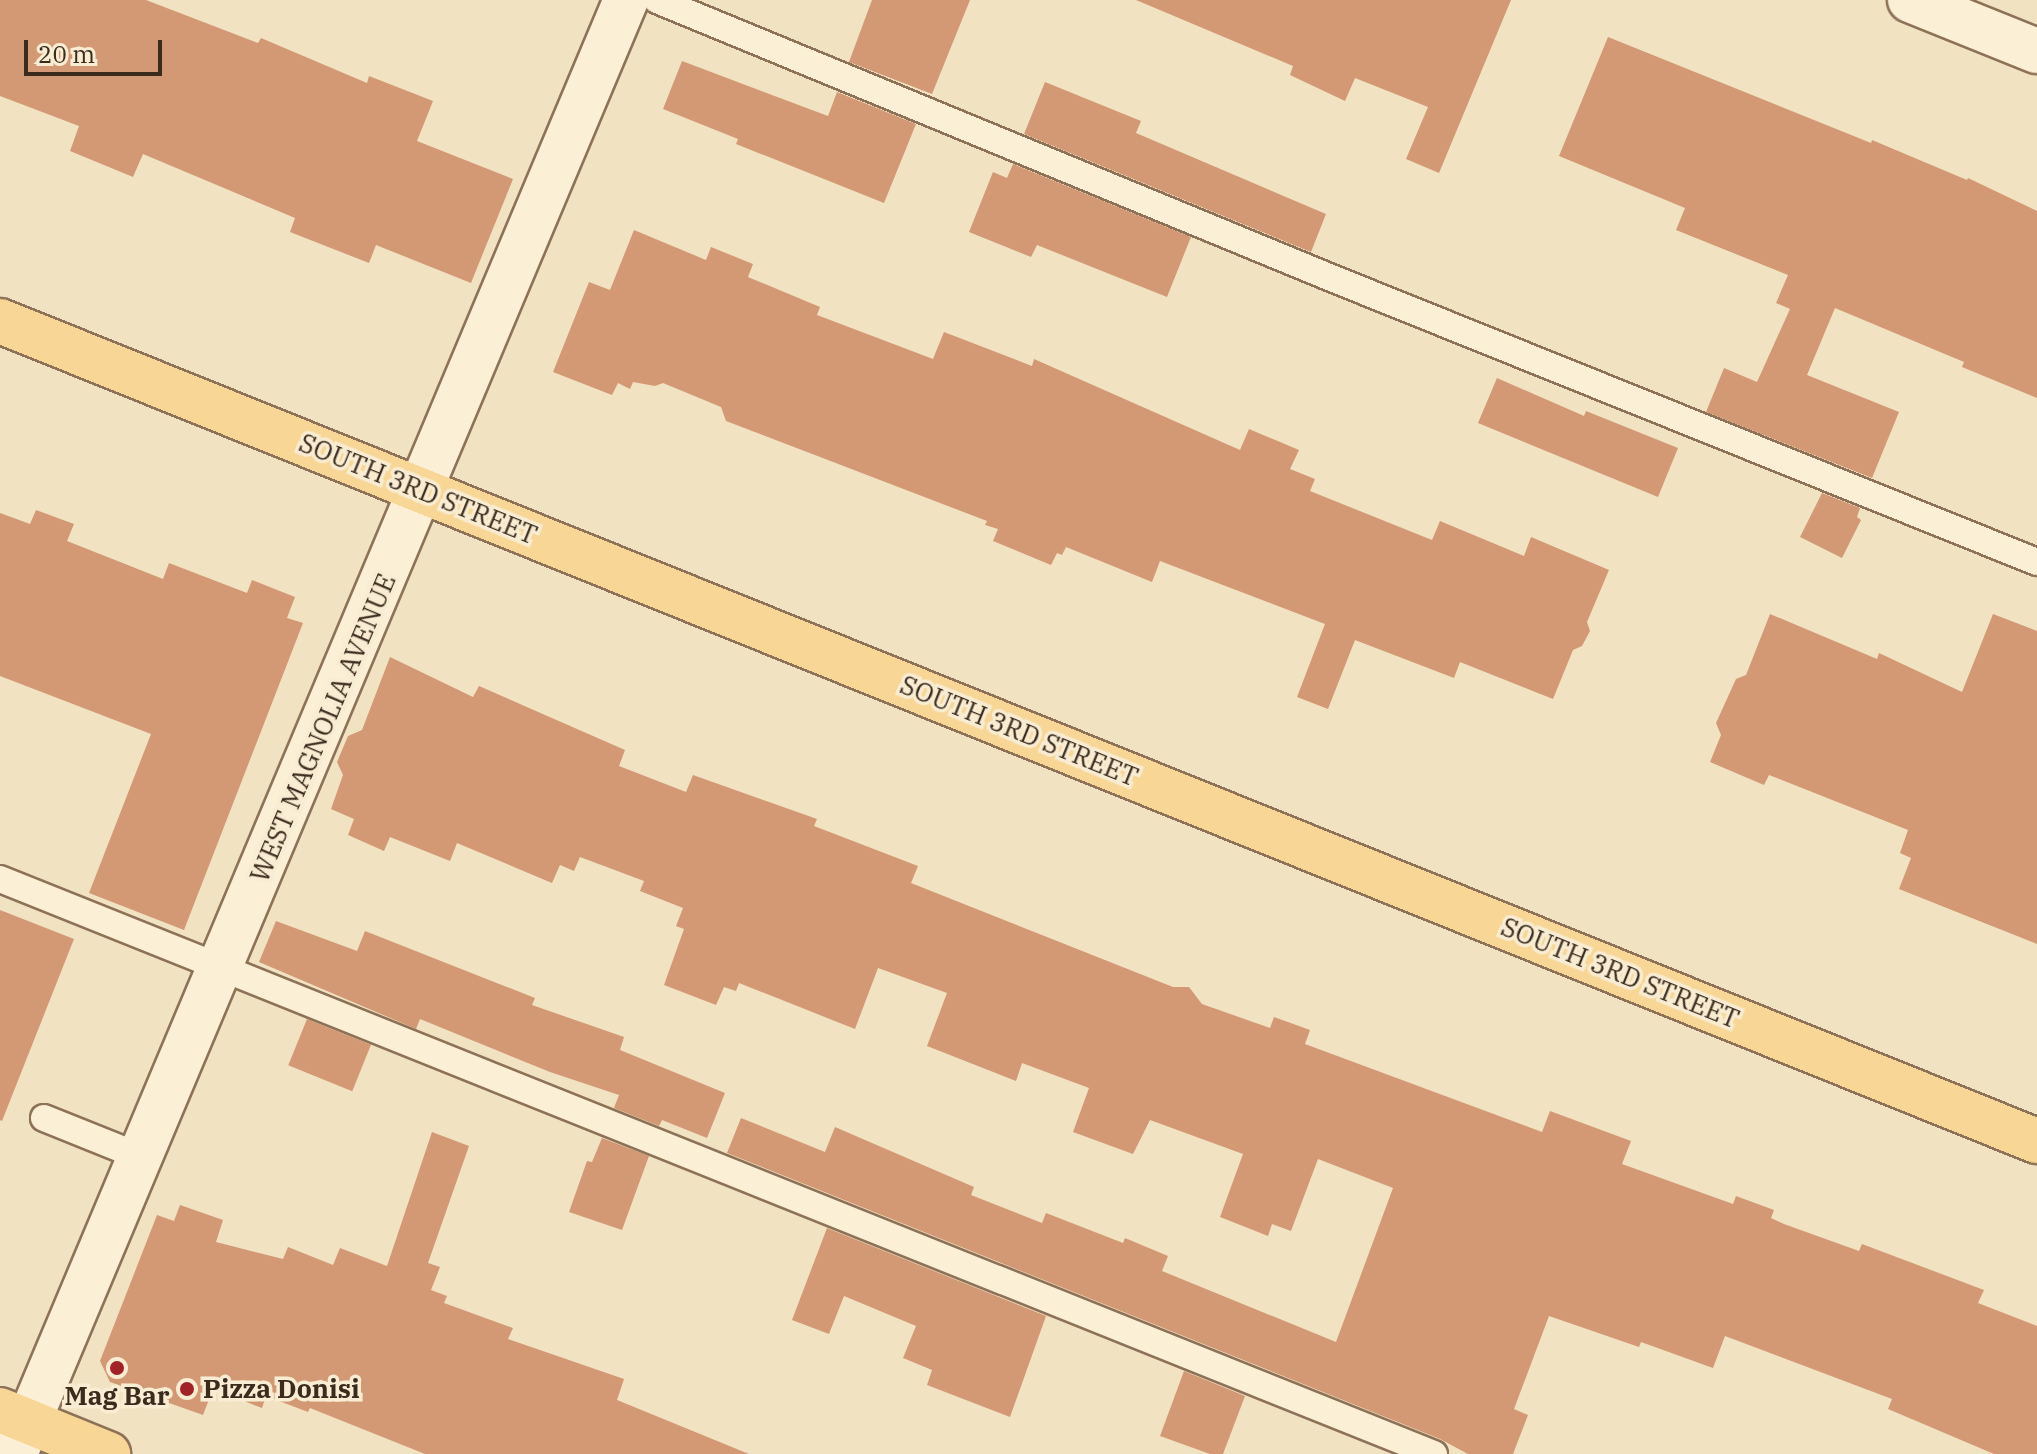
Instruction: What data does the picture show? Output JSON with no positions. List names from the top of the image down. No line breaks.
{"streets":{"main road":["SOUTH 3RD STREET"],"street":["WEST MAGNOLIA AVENUE"]},"crossings":[["SOUTH 3RD STREET","WEST MAGNOLIA AVENUE"]],"places":["Mag Bar","Pizza Donisi"],"scale_bar":"20 m"}
